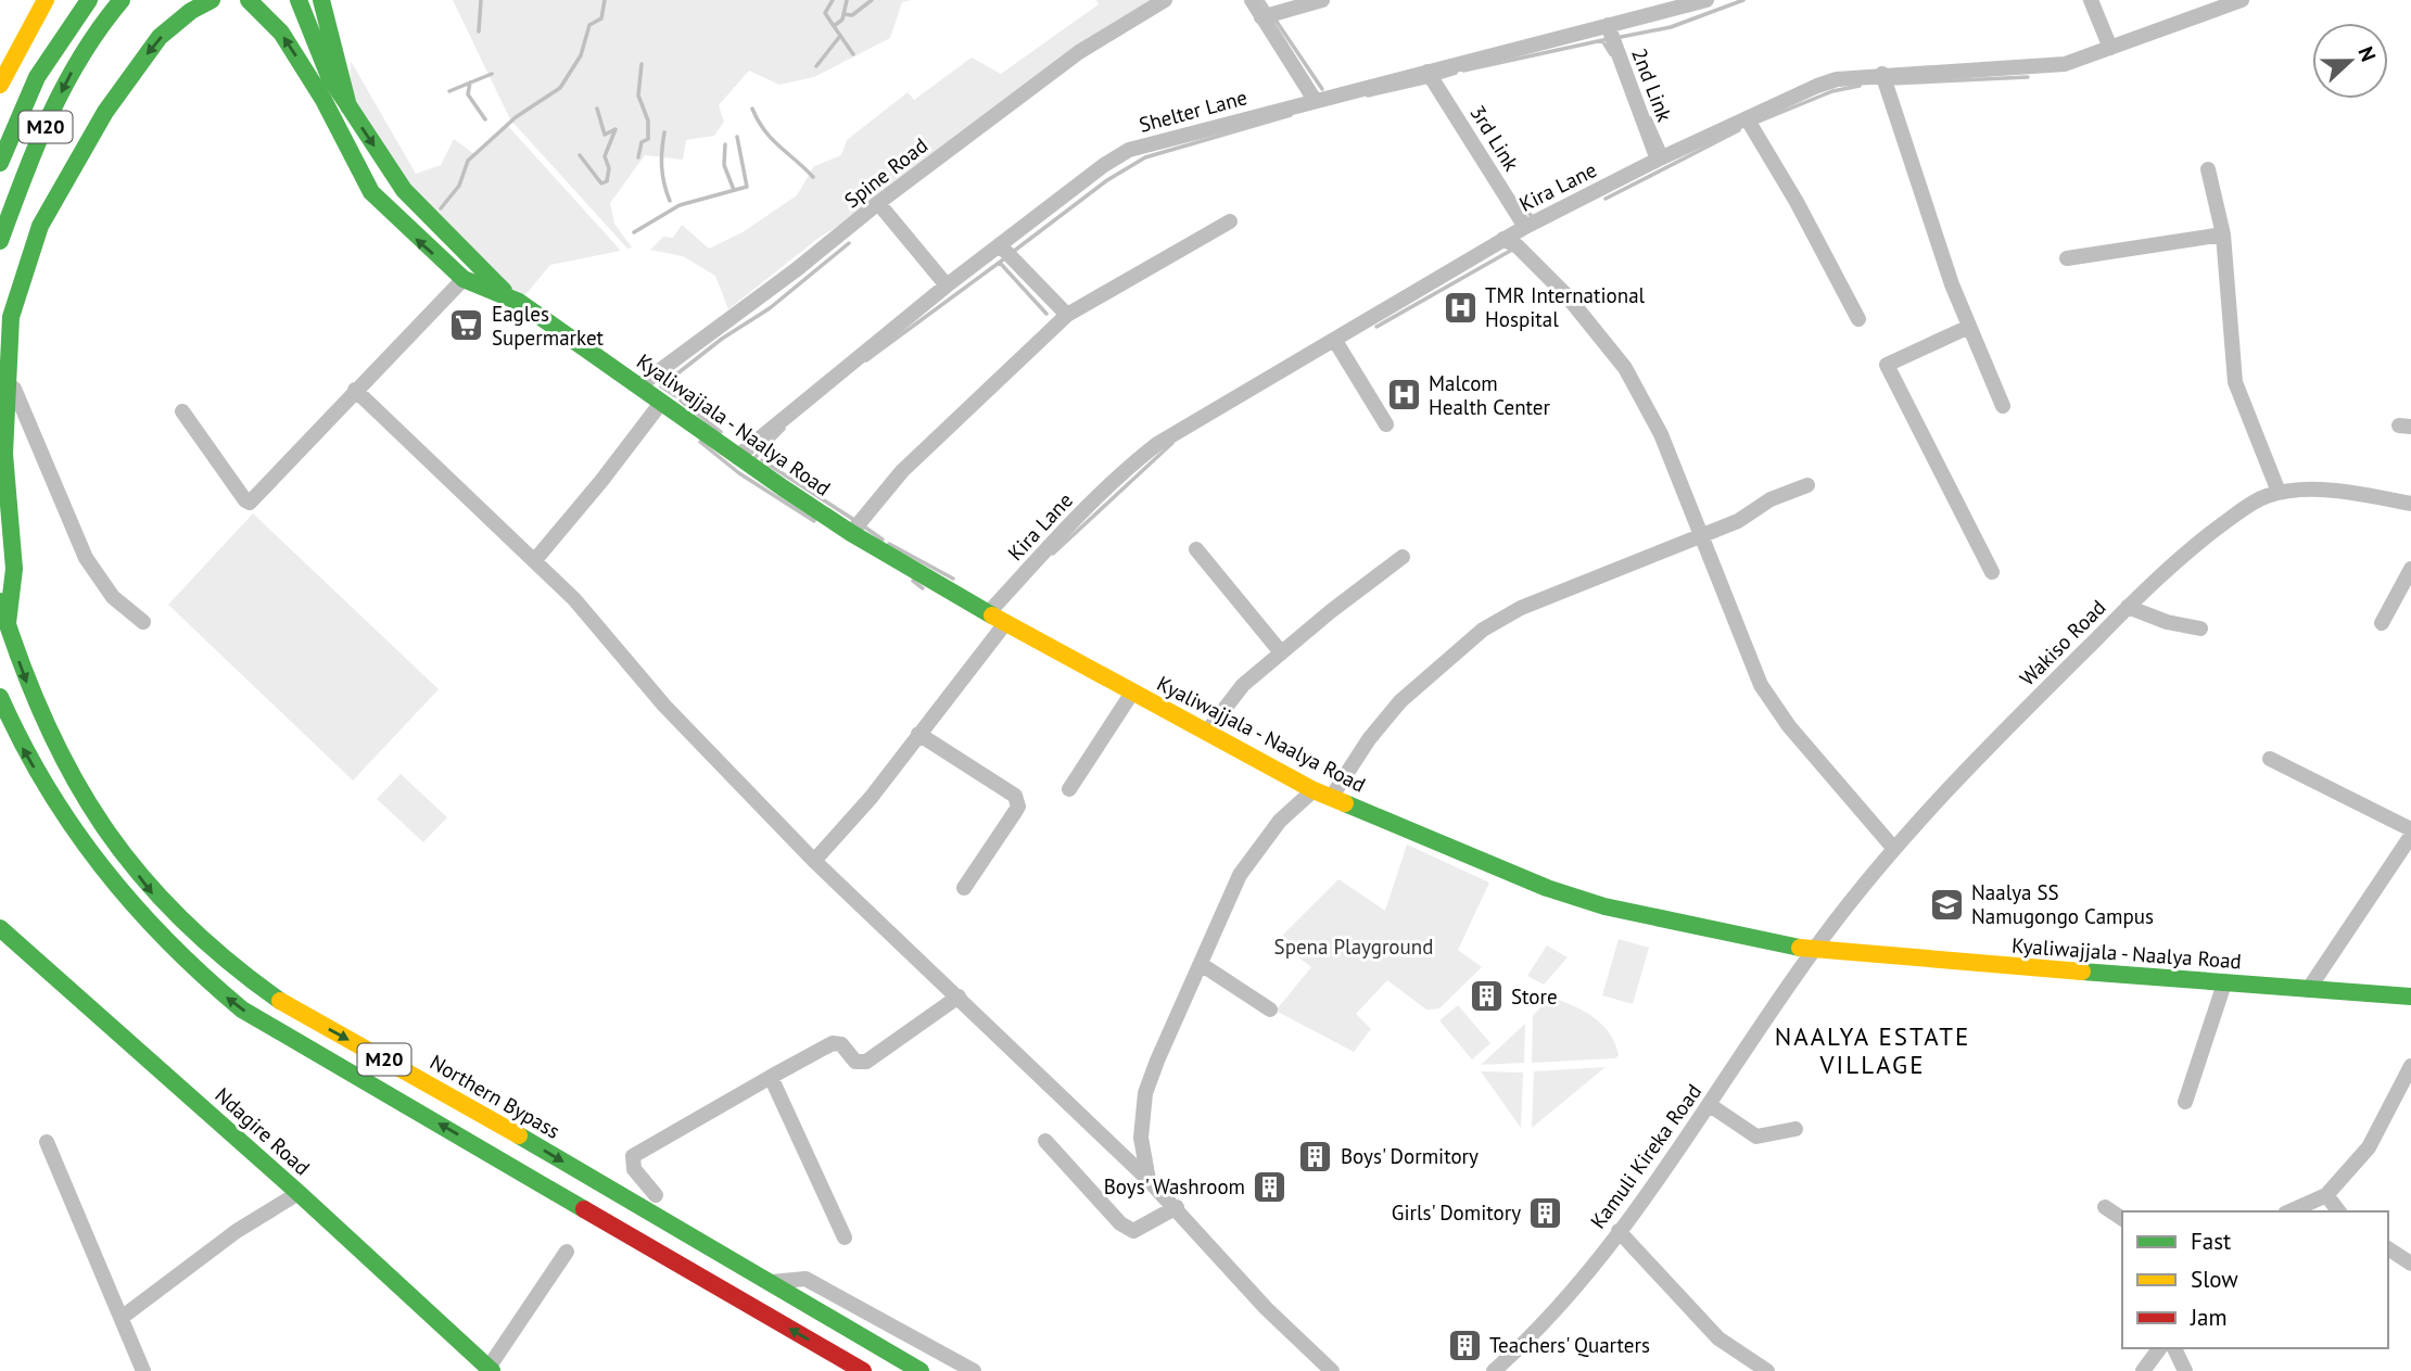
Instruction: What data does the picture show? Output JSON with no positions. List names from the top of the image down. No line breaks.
{"streets":{"main road":["M20","Kyaliwajjala - Naalya Road","Northern Bypass","Ndagire Road"],"street":["2nd Link","Shelter Lane","3rd Link","Spine Road","Kira Lane","Wakiso Road","Kamuli Kireka Road"]},"crossings":[["2nd Link","Shelter Lane"],["2nd Link","Kira Lane"],["Shelter Lane","3rd Link"],["Shelter Lane","Kyaliwajjala - Naalya Road"],["3rd Link","Kira Lane"],["Spine Road","Kyaliwajjala - Naalya Road"],["Kira Lane","Kyaliwajjala - Naalya Road"],["Kyaliwajjala - Naalya Road","Wakiso Road"],["Kyaliwajjala - Naalya Road","Kamuli Kireka Road"],["Wakiso Road","Kamuli Kireka Road"]],"districts":["NAALYA ESTATE VILLAGE"],"parks":["Spena Playground"],"places":{"hospital":["TMR International Hospital","Malcom Health Center"],"supermarket":["Eagles Supermarket"],"school or university":["Naalya SS Namugongo Campus"],"building":["Store","Boys' Dormitory","Boys' Washroom","Girls' Domitory","Teachers' Quarters"]},"legend":["Fast","Slow","Jam"],"north":"right"}
